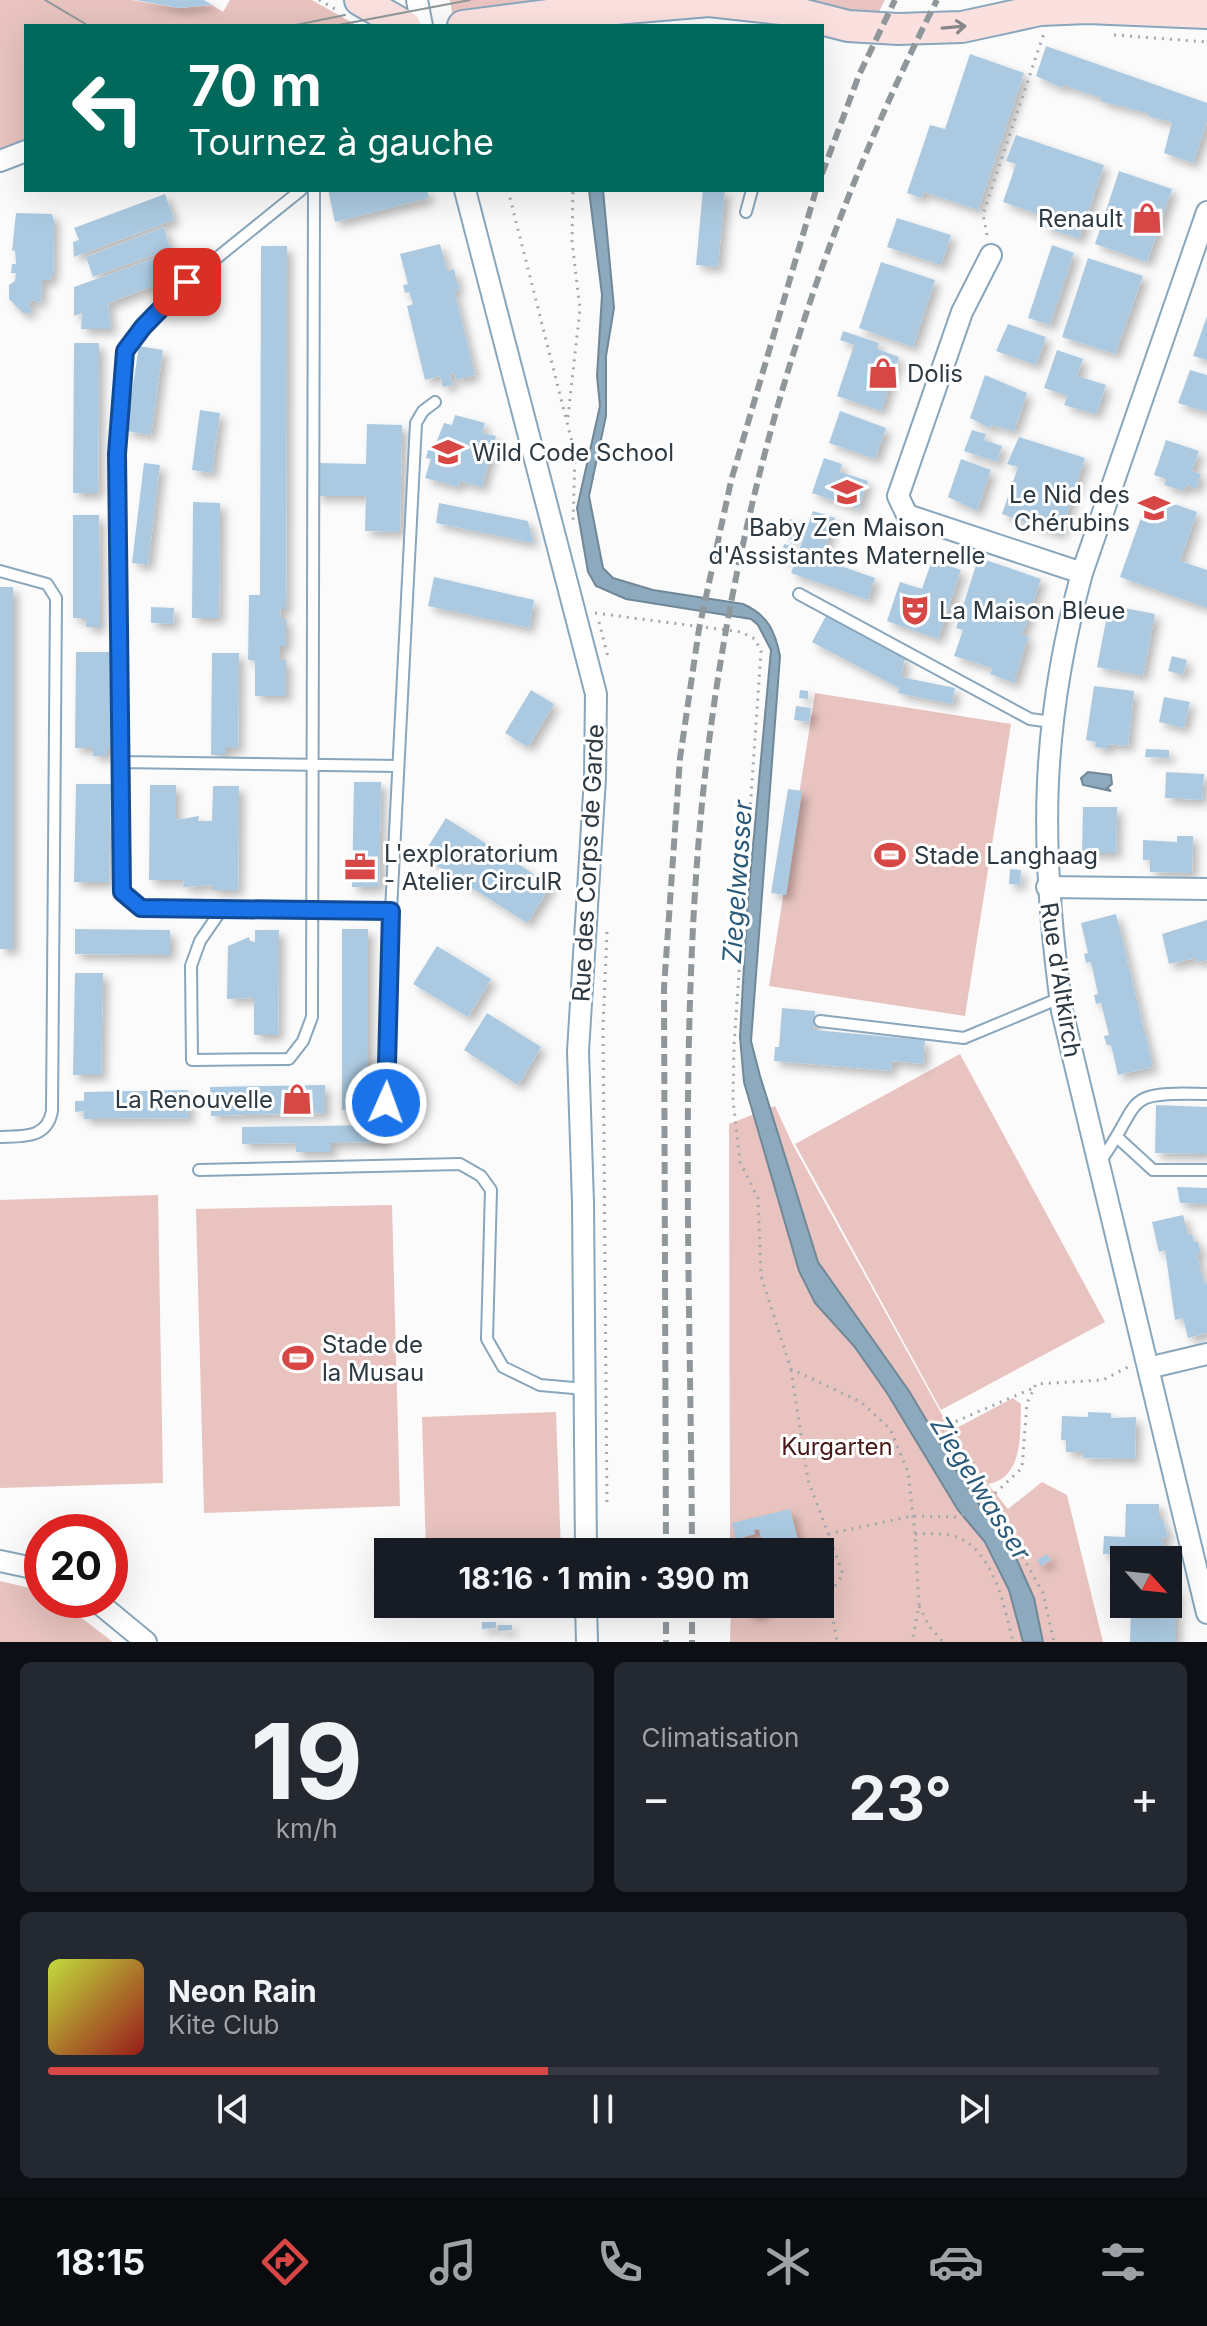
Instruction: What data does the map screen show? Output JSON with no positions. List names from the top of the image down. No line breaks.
{"streets":{"street":["Rue des Corps de Garde","Rue d'Altkirch"]},"water":["Ziegelwasser"],"parks":["Kurgarten"],"places":{"shop":["Renault","Dolis","La Renouvelle"],"school or university":["Wild Code School","Baby Zen Maison d'Assistantes Maternelle","Le Nid des Chérubins"],"theatre":["La Maison Bleue"],"sports":["Stade Langhaag","Stade de la Musau"],"office":["L'exploratorium - Atelier CirculR"]},"north":"bottom right","page":{"turn":["70 m","Tournez à gauche"],"limit":"20","trip":"18:16 · 1 min · 390 m","tile":[["19","km/h"],"Climatisation"],"heat":["−","23°","+"],"song":["Neon Rain","Kite Club"],"tabs":"18:15"}}
